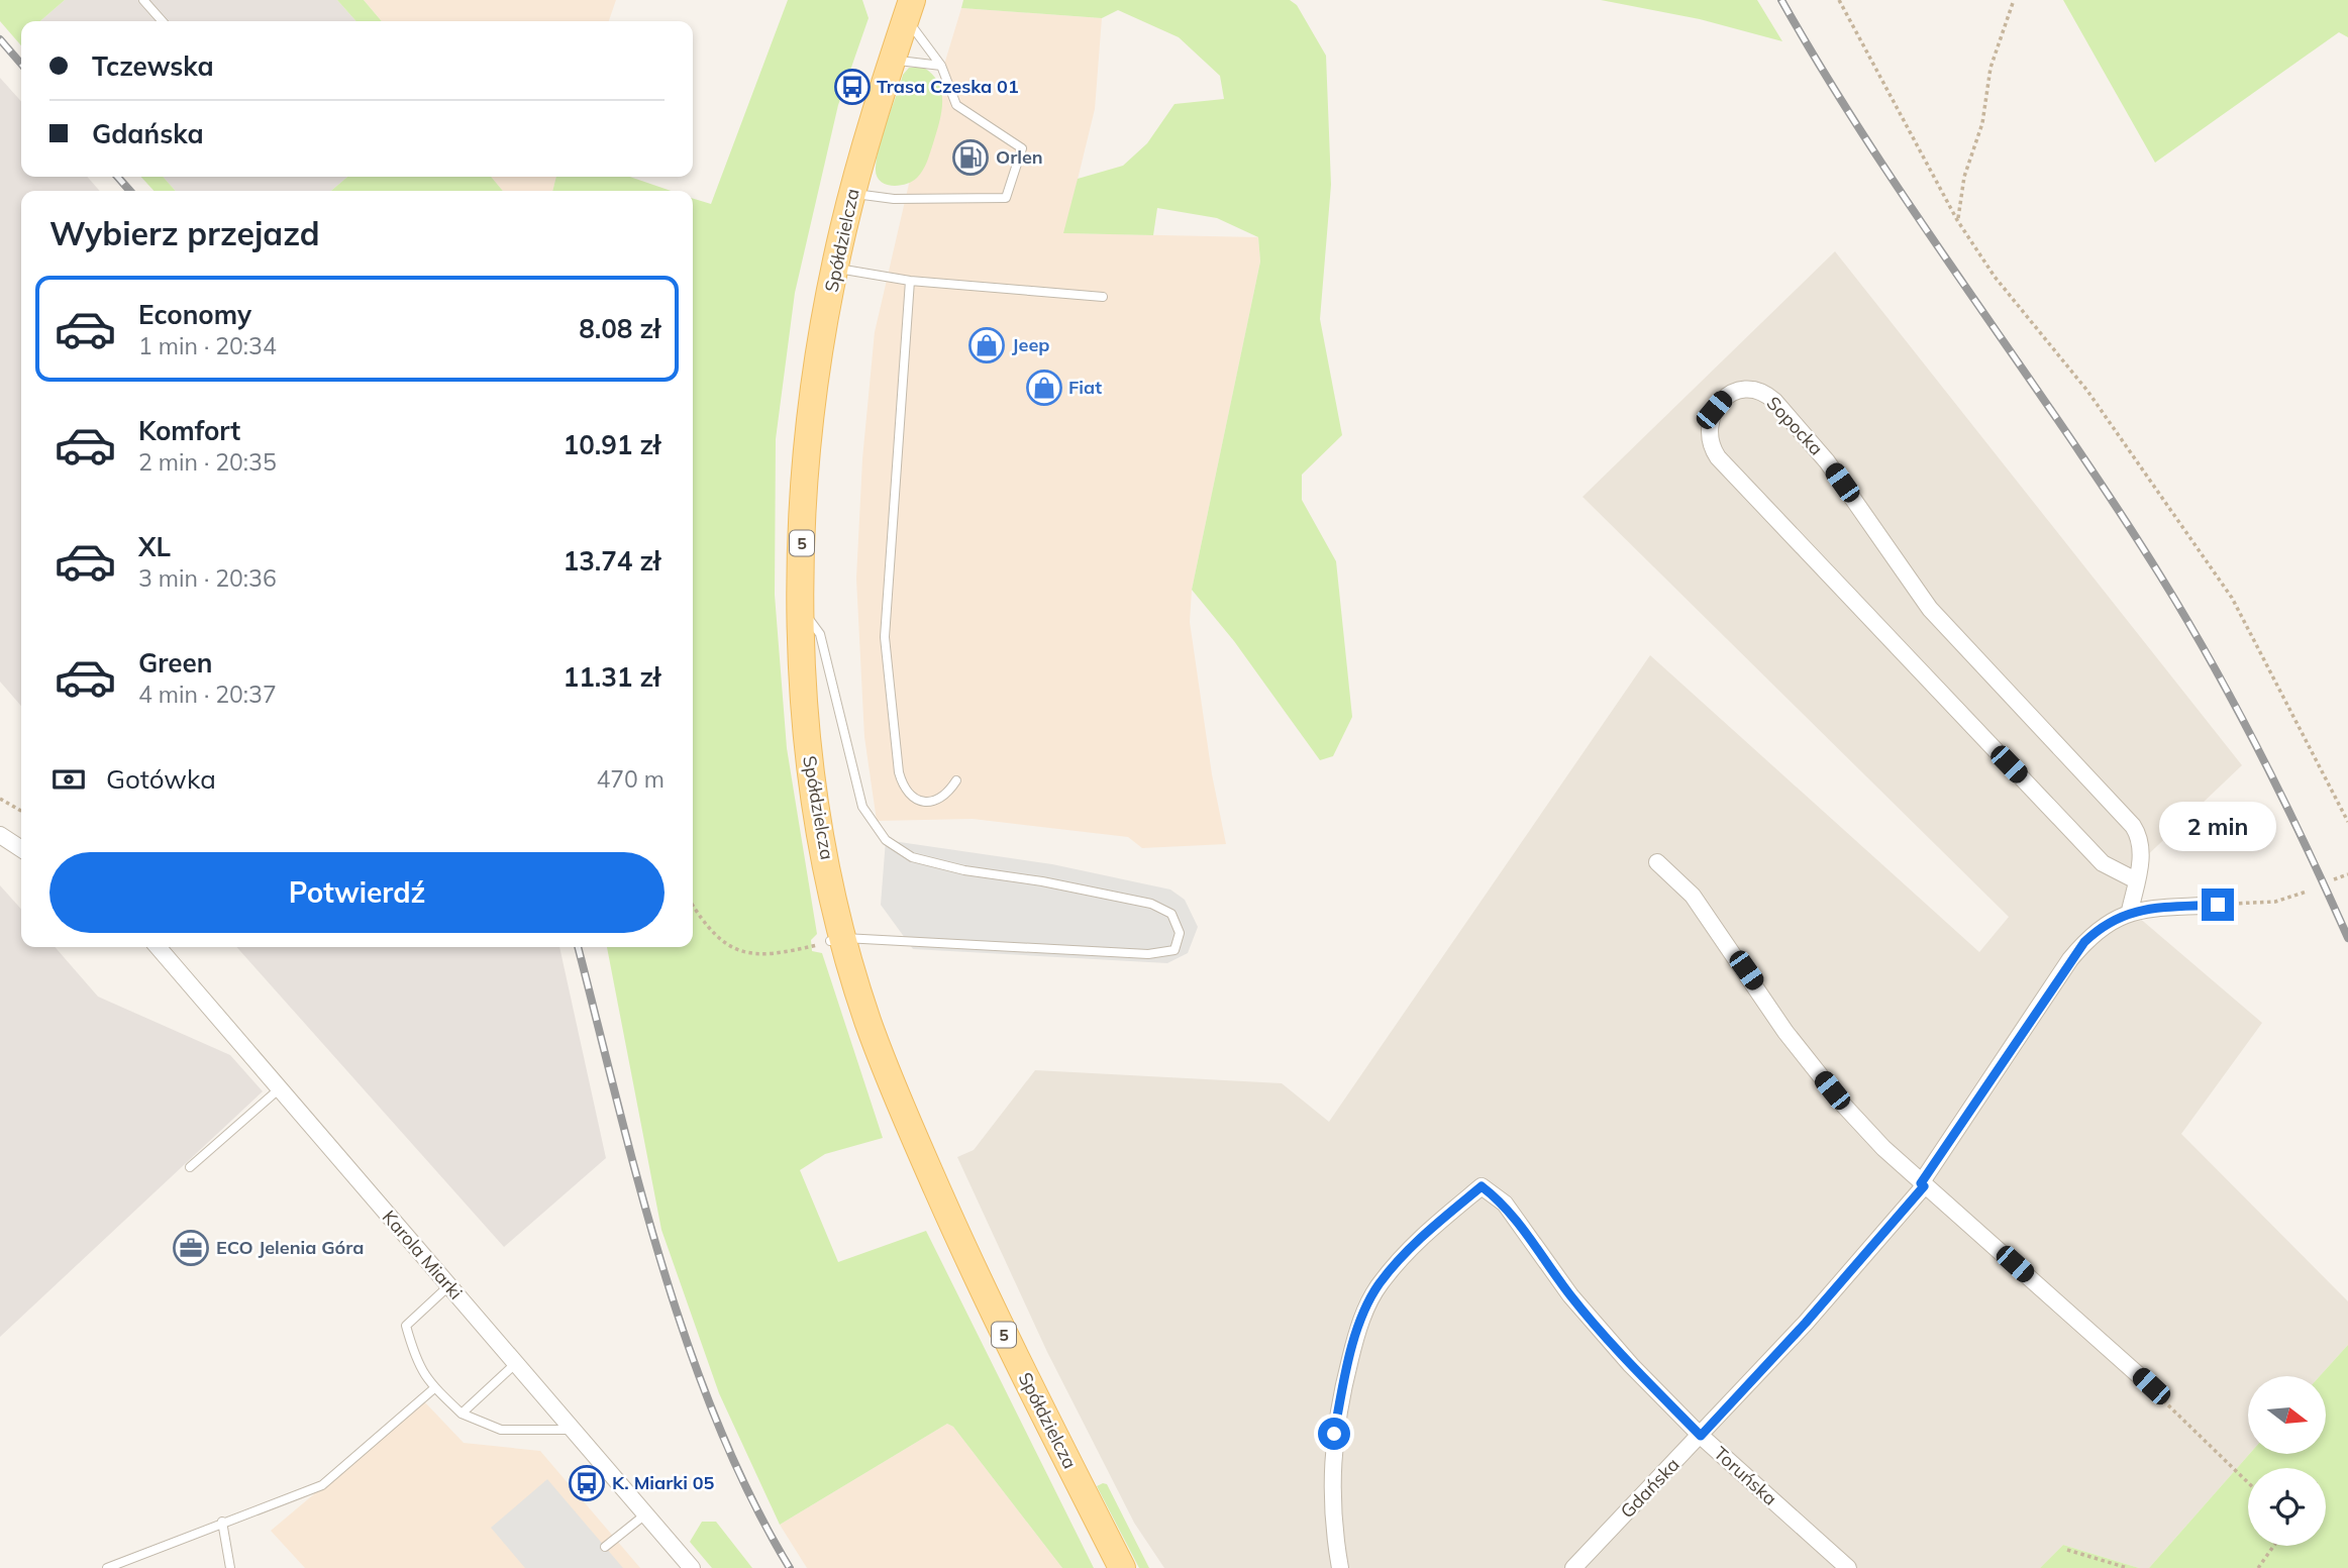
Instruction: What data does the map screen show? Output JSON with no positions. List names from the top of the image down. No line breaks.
{"streets":{"main road":["Spółdzielcza","5"],"street":["Sopocka","Karola Miarki","Toruńska","Gdańska"]},"crossings":[["Sopocka","Gdańska"],["Toruńska","Gdańska"]],"places":{"bus stop":["Trasa Czeska 01","K. Miarki 05"],"fuel station":["Orlen"],"shop":["Jeep","Fiat"],"office":["ECO Jelenia Góra"]},"north":"right","page":{"banner":["Tczewska","Gdańska"],"heading":"Wybierz przejazd","list":[{"name":"Economy","note":"1 min · 20:34","value":"8.08 zł"},{"name":"Komfort","note":"2 min · 20:35","value":"10.91 zł"},{"name":"XL","note":"3 min · 20:36","value":"13.74 zł"},{"name":"Green","note":"4 min · 20:37","value":"11.31 zł"}],"pay":["Gotówka","470 m"],"bubble":"2 min","buttons":"Potwierdź"}}
